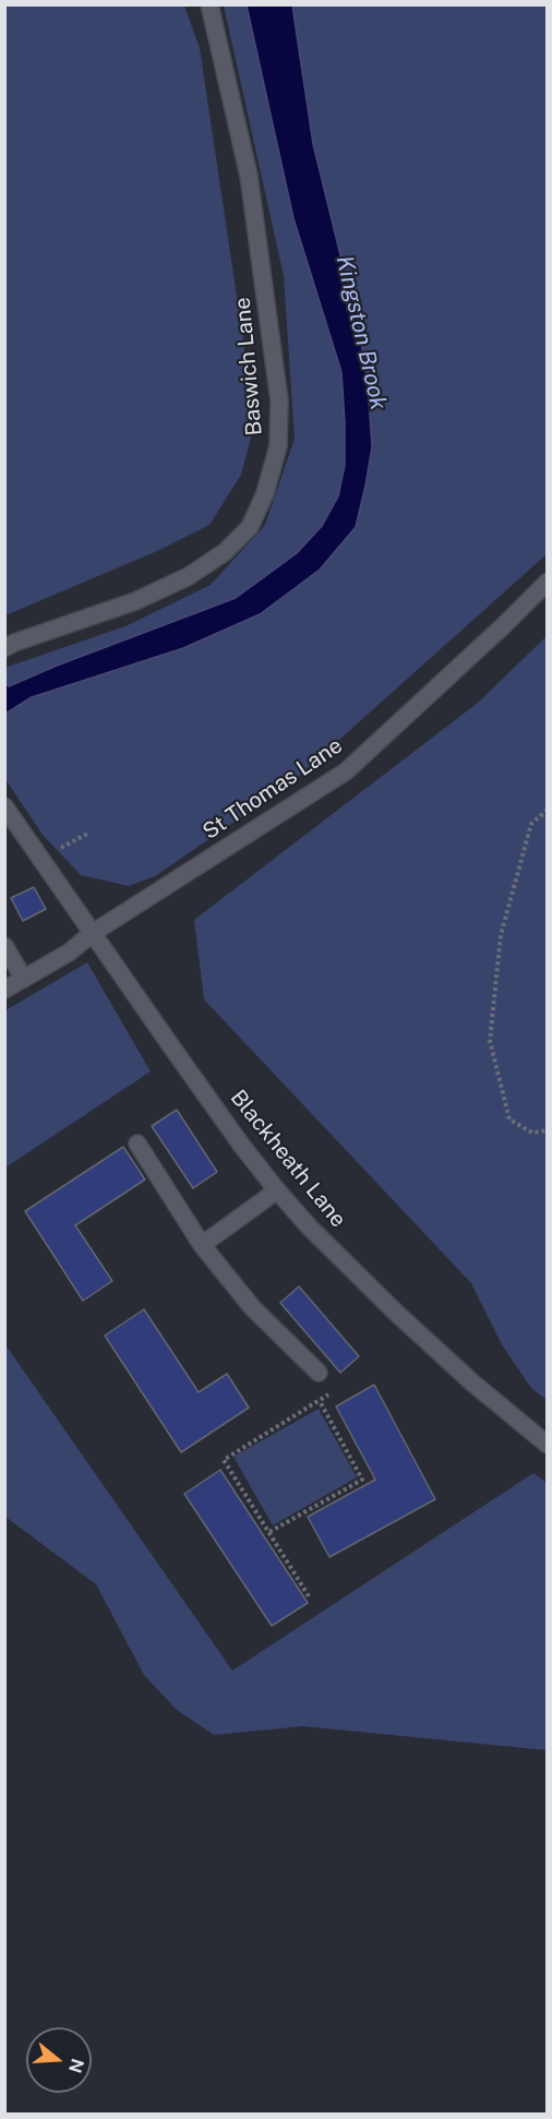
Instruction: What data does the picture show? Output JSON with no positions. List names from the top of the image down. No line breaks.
{"streets":{"street":["Baswich Lane","St Thomas Lane","Blackheath Lane"]},"crossings":[["St Thomas Lane","Blackheath Lane"]],"water":["Kingston Brook"],"north":"right"}
